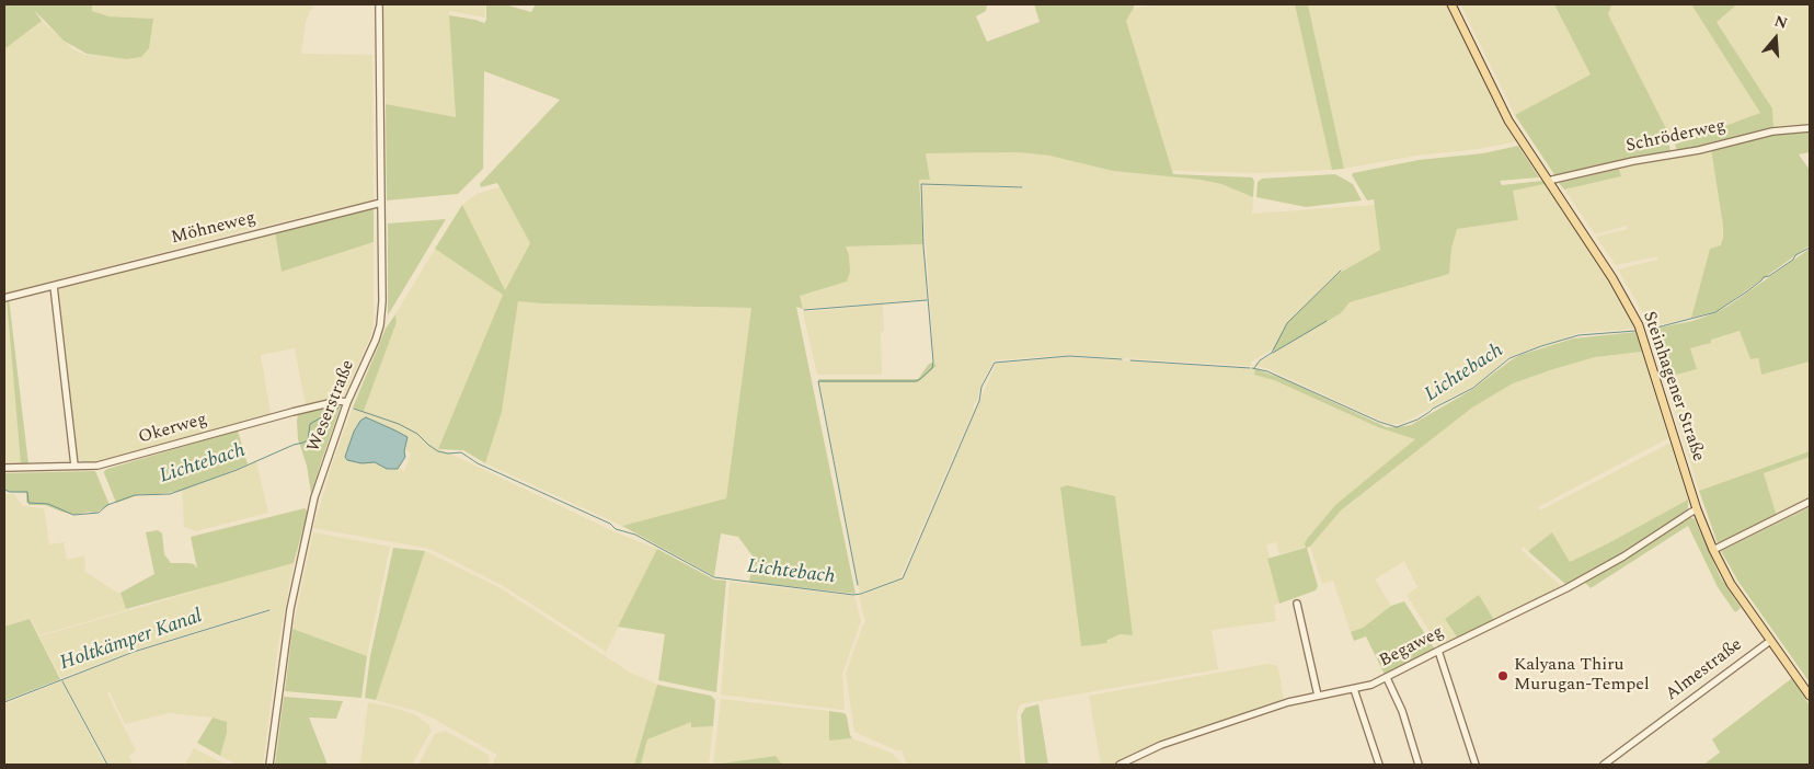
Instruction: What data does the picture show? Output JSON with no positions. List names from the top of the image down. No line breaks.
{"streets":{"main road":["Steinhagener Straße"],"street":["Schröderweg","Möhneweg","Weserstraße","Okerweg","Begaweg","Almestraße"]},"crossings":[["Schröderweg","Steinhagener Straße"],["Möhneweg","Weserstraße"],["Steinhagener Straße","Begaweg"],["Steinhagener Straße","Almestraße"],["Weserstraße","Okerweg"]],"water":["Lichtebach","Holtkämper Kanal"],"places":["Kalyana Thiru Murugan-Tempel"],"north":"top"}
